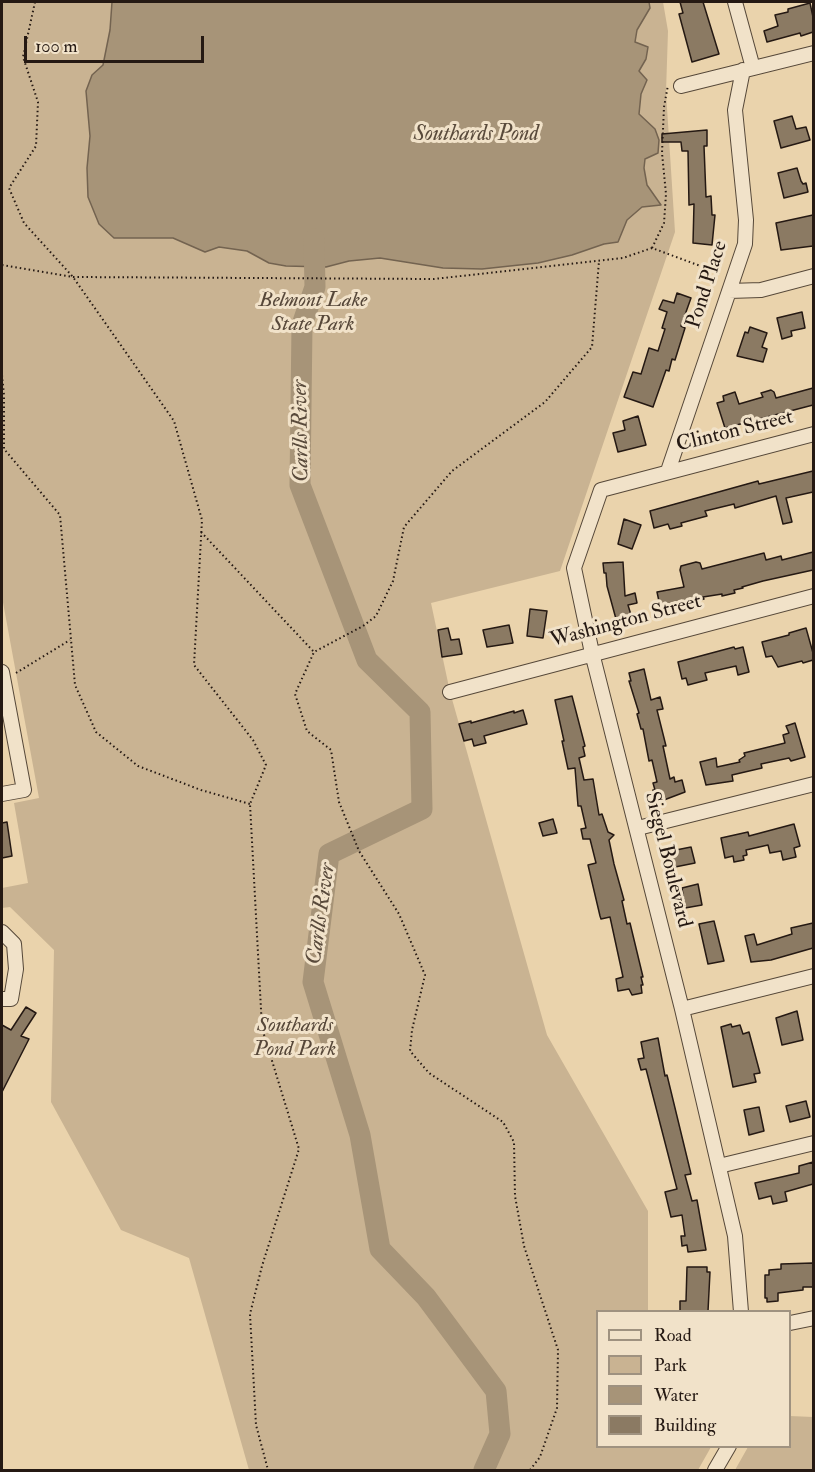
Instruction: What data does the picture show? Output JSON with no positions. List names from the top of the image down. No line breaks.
{"streets":{"street":["Pond Place","Clinton Street","Washington Street","Siegel Boulevard"]},"crossings":[["Pond Place","Clinton Street"],["Pond Place","Siegel Boulevard"],["Clinton Street","Siegel Boulevard"],["Washington Street","Siegel Boulevard"]],"water":["Southards Pond","Carlls River"],"parks":["Belmont Lake State Park","Southards Pond Park"],"legend":["Road","Park","Water","Building"],"scale_bar":"100 m"}
